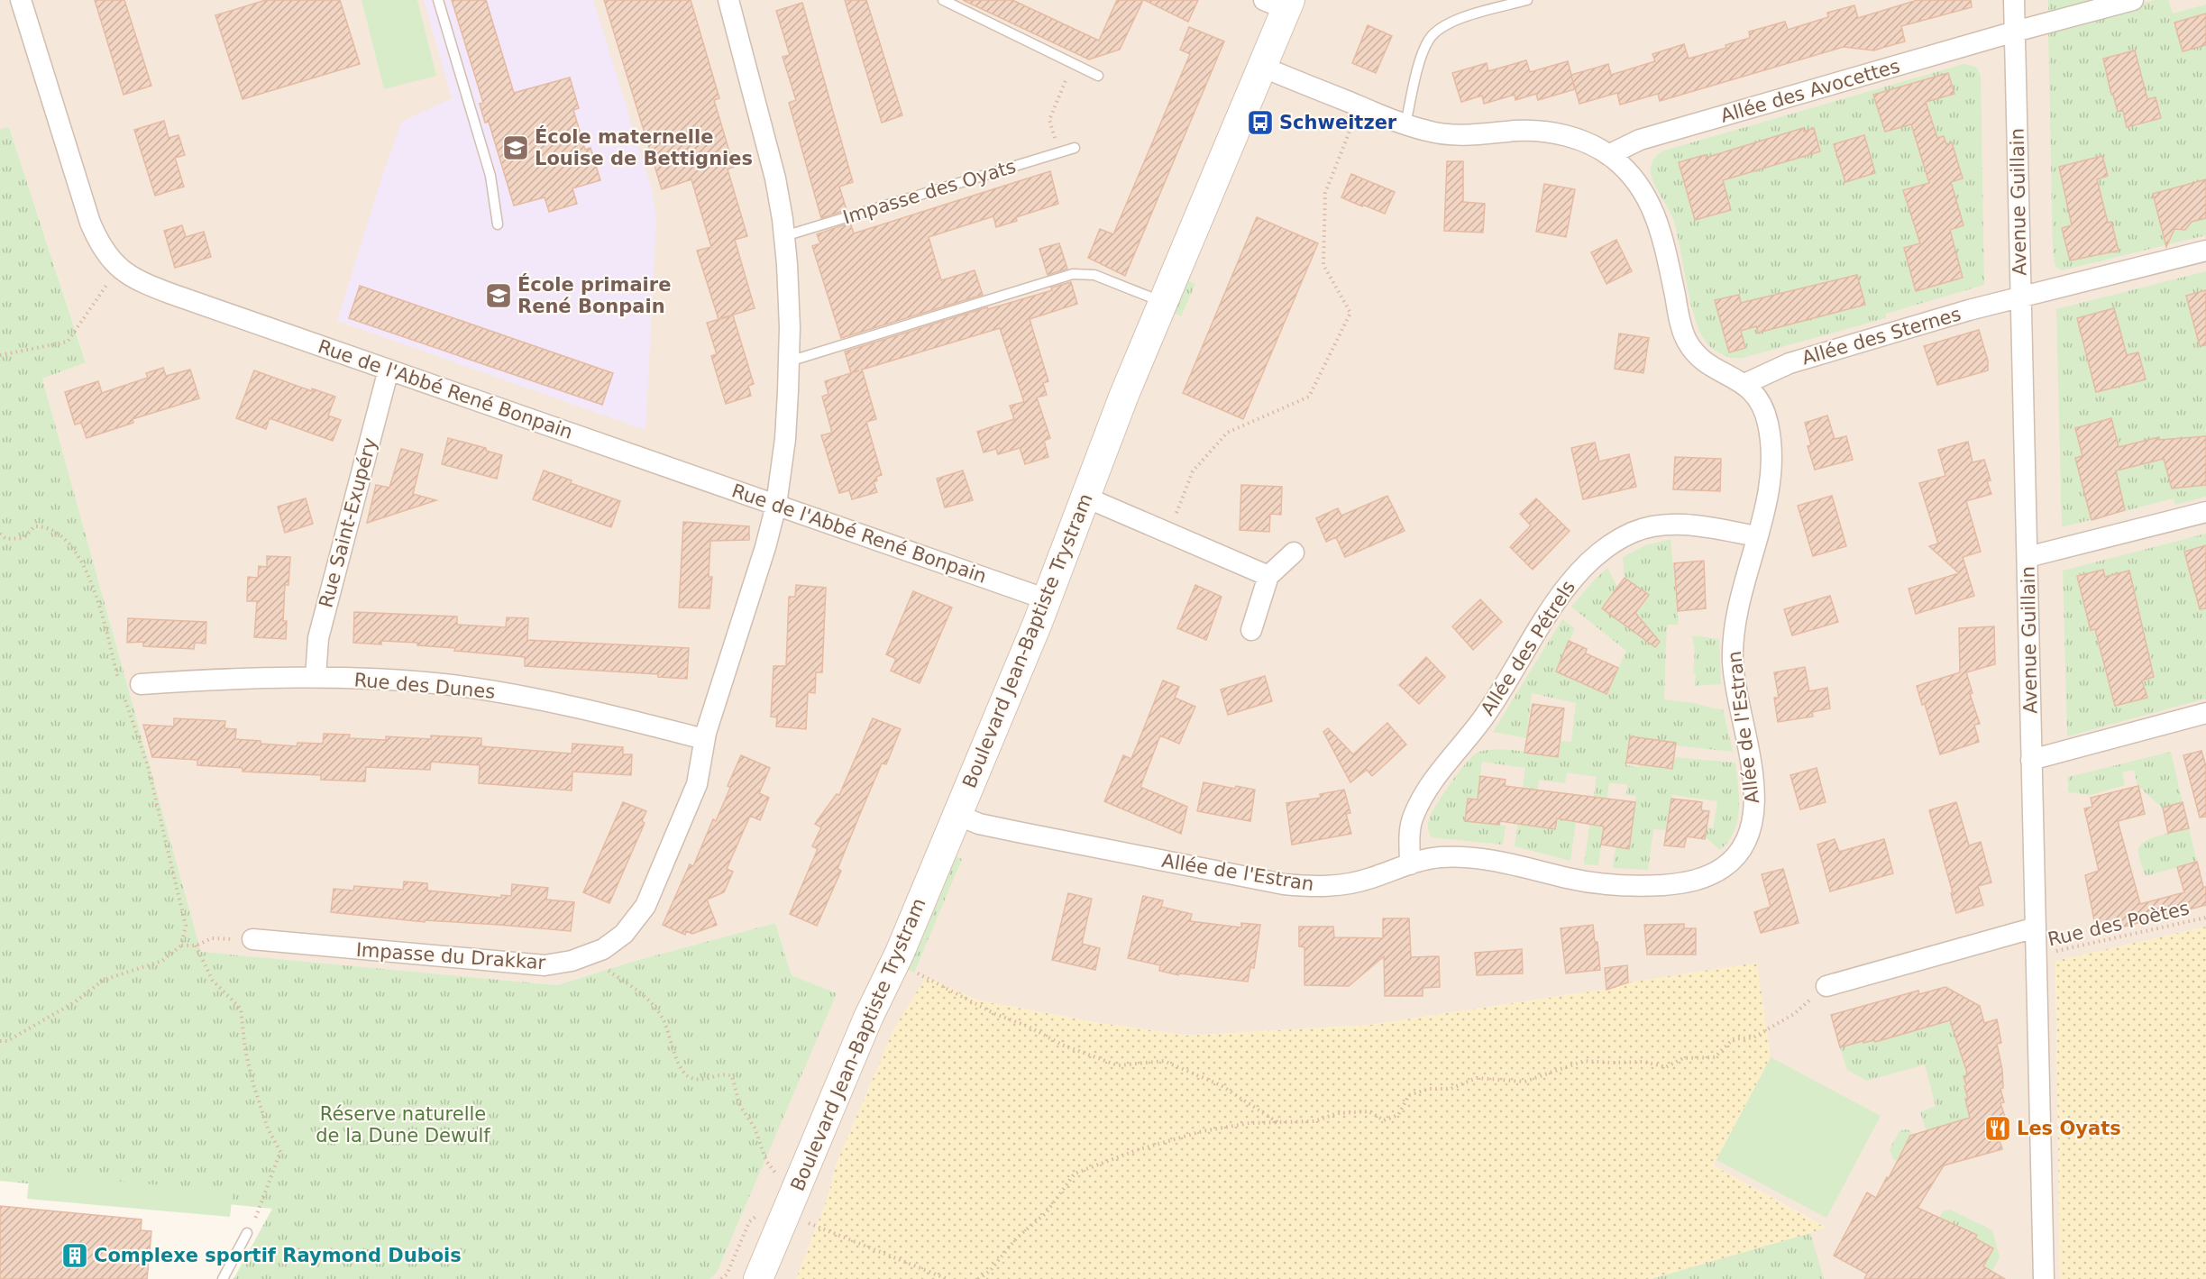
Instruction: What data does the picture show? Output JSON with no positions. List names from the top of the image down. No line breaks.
{"streets":{"street":["Allée des Avocettes","Avenue Guillain","Allée des Sternes","Rue de l'Abbé René Bonpain","Rue Saint-Exupéry","Boulevard Jean-Baptiste Trystram","Allée des Pétrels","Rue des Dunes","Allée de l'Estran","Impasse du Drakkar"],"lane":["Impasse des Oyats"],"path":["Rue des Poètes"]},"crossings":[["Allée des Avocettes","Avenue Guillain"],["Allée des Avocettes","Allée de l'Estran"],["Impasse des Oyats","Impasse du Drakkar"],["Avenue Guillain","Allée des Sternes"],["Avenue Guillain","Rue des Poètes"],["Allée des Sternes","Allée de l'Estran"],["Rue de l'Abbé René Bonpain","Rue Saint-Exupéry"],["Rue de l'Abbé René Bonpain","Boulevard Jean-Baptiste Trystram"],["Rue de l'Abbé René Bonpain","Impasse du Drakkar"],["Rue Saint-Exupéry","Rue des Dunes"],["Boulevard Jean-Baptiste Trystram","Allée de l'Estran"],["Allée des Pétrels","Allée de l'Estran"],["Rue des Dunes","Impasse du Drakkar"]],"parks":["Réserve naturelle de la Dune Dewulf"],"places":{"bus stop":["Schweitzer"],"school or university":["École maternelle Louise de Bettignies","École primaire René Bonpain"],"restaurant":["Les Oyats"],"building":["Complexe sportif Raymond Dubois"]}}
